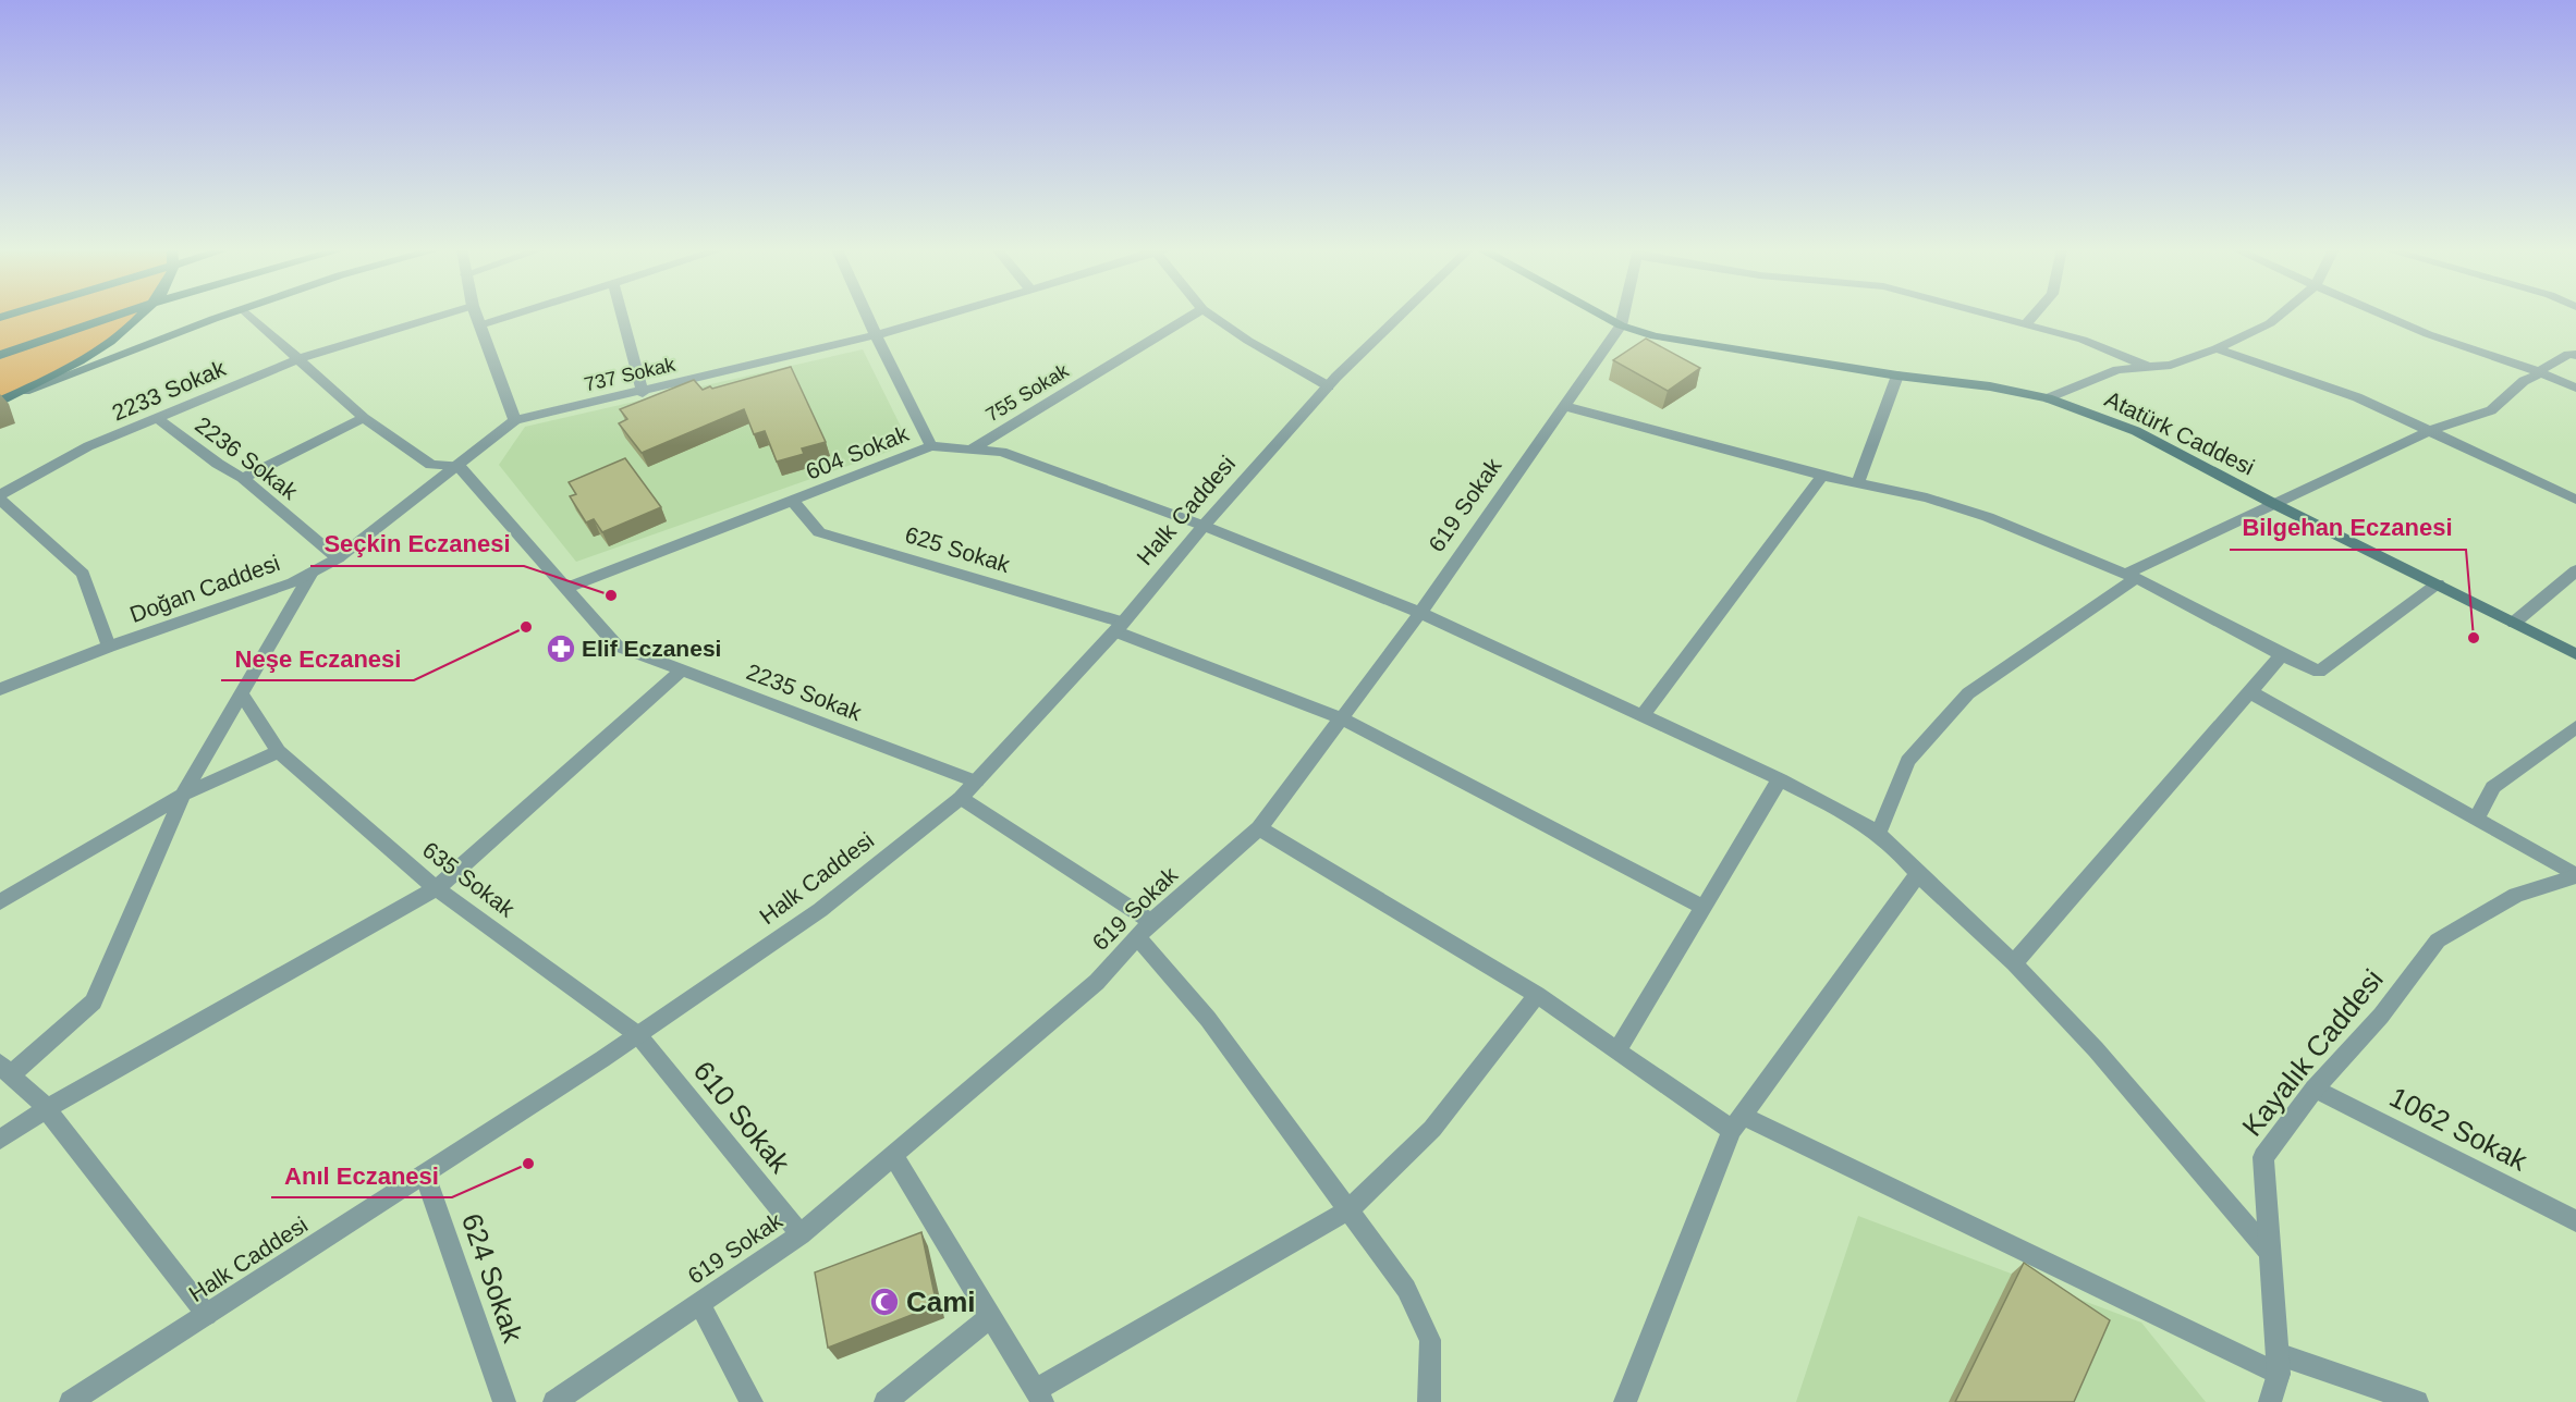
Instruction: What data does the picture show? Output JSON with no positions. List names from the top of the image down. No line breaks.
{"streets":{"main road":["Atatürk Caddesi"],"street":["737 Sokak","2233 Sokak","755 Sokak","604 Sokak","2236 Sokak","619 Sokak","Halk Caddesi","625 Sokak","Doğan Caddesi","2235 Sokak","635 Sokak","Kayalık Caddesi","610 Sokak","1062 Sokak","624 Sokak"]},"crossings":[["737 Sokak","Doğan Caddesi"],["2233 Sokak","2236 Sokak"],["755 Sokak","604 Sokak"],["Atatürk Caddesi","619 Sokak"],["604 Sokak","619 Sokak"],["604 Sokak","Halk Caddesi"],["604 Sokak","625 Sokak"],["604 Sokak","2235 Sokak"],["604 Sokak","Kayalık Caddesi"],["2236 Sokak","Doğan Caddesi"],["619 Sokak","625 Sokak"],["619 Sokak","610 Sokak"],["Halk Caddesi","625 Sokak"],["Halk Caddesi","2235 Sokak"],["Halk Caddesi","635 Sokak"],["Halk Caddesi","610 Sokak"],["Halk Caddesi","624 Sokak"],["Doğan Caddesi","2235 Sokak"],["635 Sokak","610 Sokak"],["Kayalık Caddesi","1062 Sokak"]],"places":{"other":["Seçkin Eczanesi","Neşe Eczanesi","Bilgehan Eczanesi","Anıl Eczanesi"],"pharmacy":["Elif Eczanesi"],"mosque":["Cami"]}}
